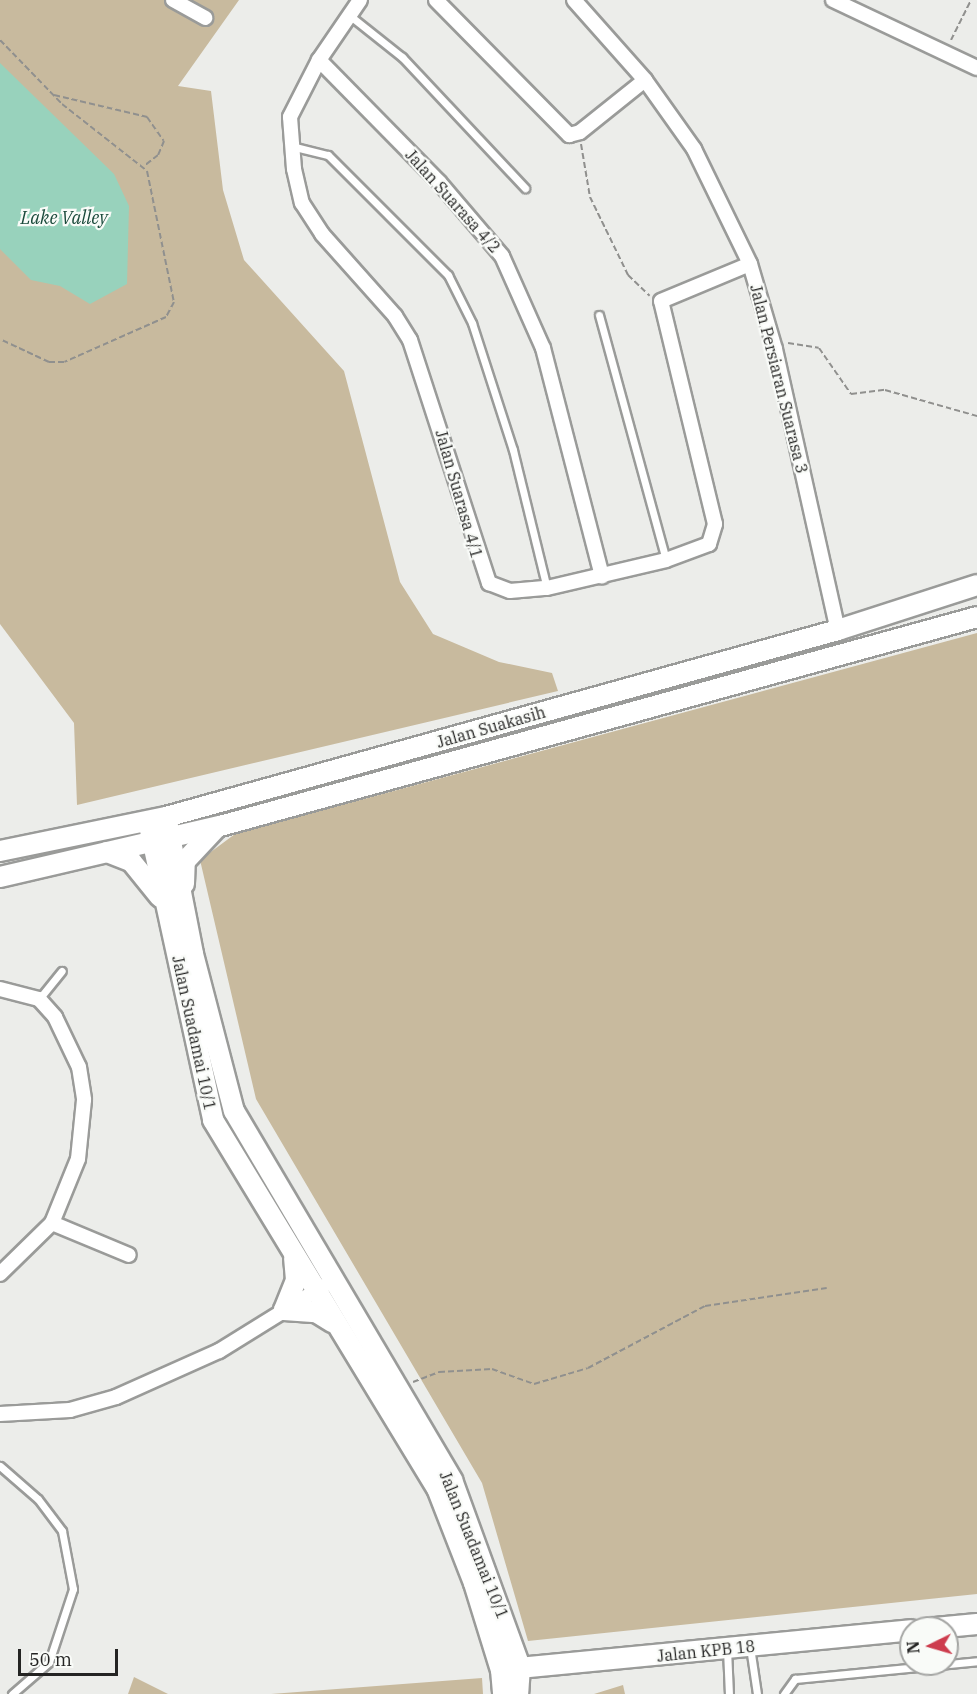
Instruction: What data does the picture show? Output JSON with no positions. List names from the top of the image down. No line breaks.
{"streets":{"street":["Jalan Suarasa 4/2","Jalan Persiaran Suarasa 3","Jalan Suarasa 4/1","Jalan Suakasih","Jalan Suadamai 10/1","Jalan KPB 18"]},"crossings":[["Jalan Suarasa 4/2","Jalan Suarasa 4/1"],["Jalan Persiaran Suarasa 3","Jalan Suakasih"],["Jalan Suakasih","Jalan Suadamai 10/1"],["Jalan Suadamai 10/1","Jalan KPB 18"]],"water":["Lake Valley"],"scale_bar":"50 m","north":"left"}
